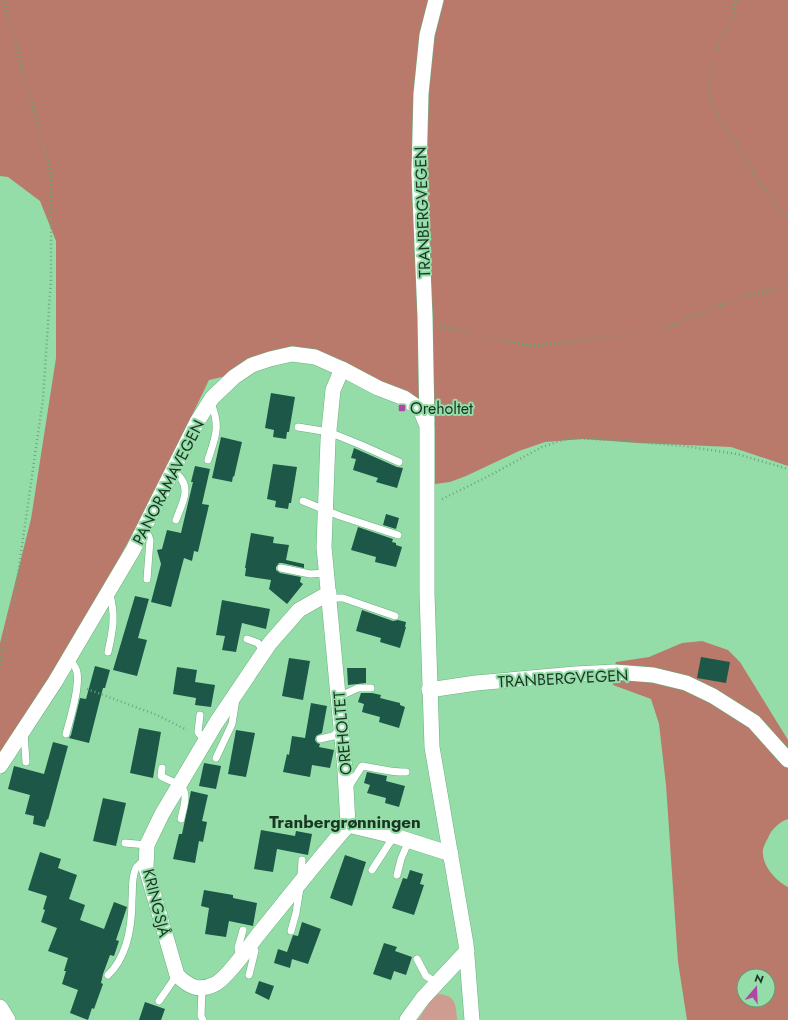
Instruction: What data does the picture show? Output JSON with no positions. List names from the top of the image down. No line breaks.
{"streets":{"street":["TRANBERGVEGEN","PANORAMAVEGEN","OREHOLTET","KRINGSJÅ"]},"crossings":[["TRANBERGVEGEN","PANORAMAVEGEN"],["PANORAMAVEGEN","OREHOLTET"],["OREHOLTET","KRINGSJÅ"]],"districts":["Tranbergrønningen"],"places":{"transit":["Oreholtet"]},"north":"top"}
